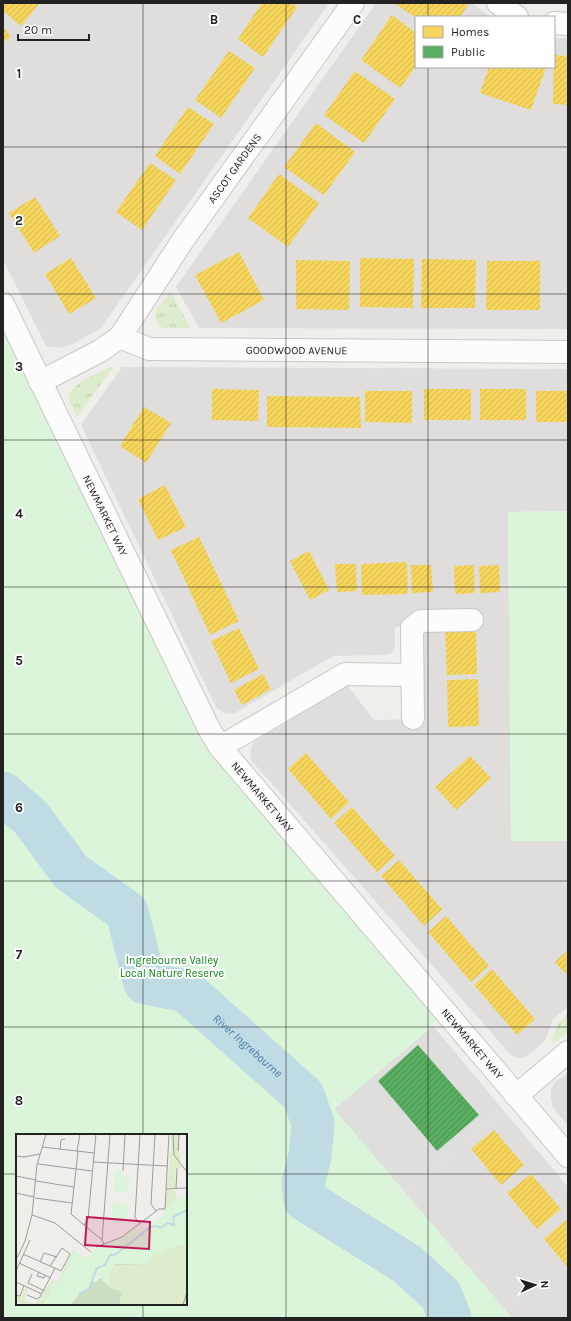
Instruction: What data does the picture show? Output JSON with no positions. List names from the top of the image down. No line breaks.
{"streets":{"street":["ASCOT GARDENS","GOODWOOD AVENUE","NEWMARKET WAY"]},"crossings":[["ASCOT GARDENS","GOODWOOD AVENUE"]],"water":["River Ingrebourne"],"parks":["Ingrebourne Valley Local Nature Reserve"],"legend":["Homes","Public"],"scale_bar":"20 m","north":"right","grid":{"columns":["B","C"],"rows":["1","2","3","4","5","6","7","8"]}}
